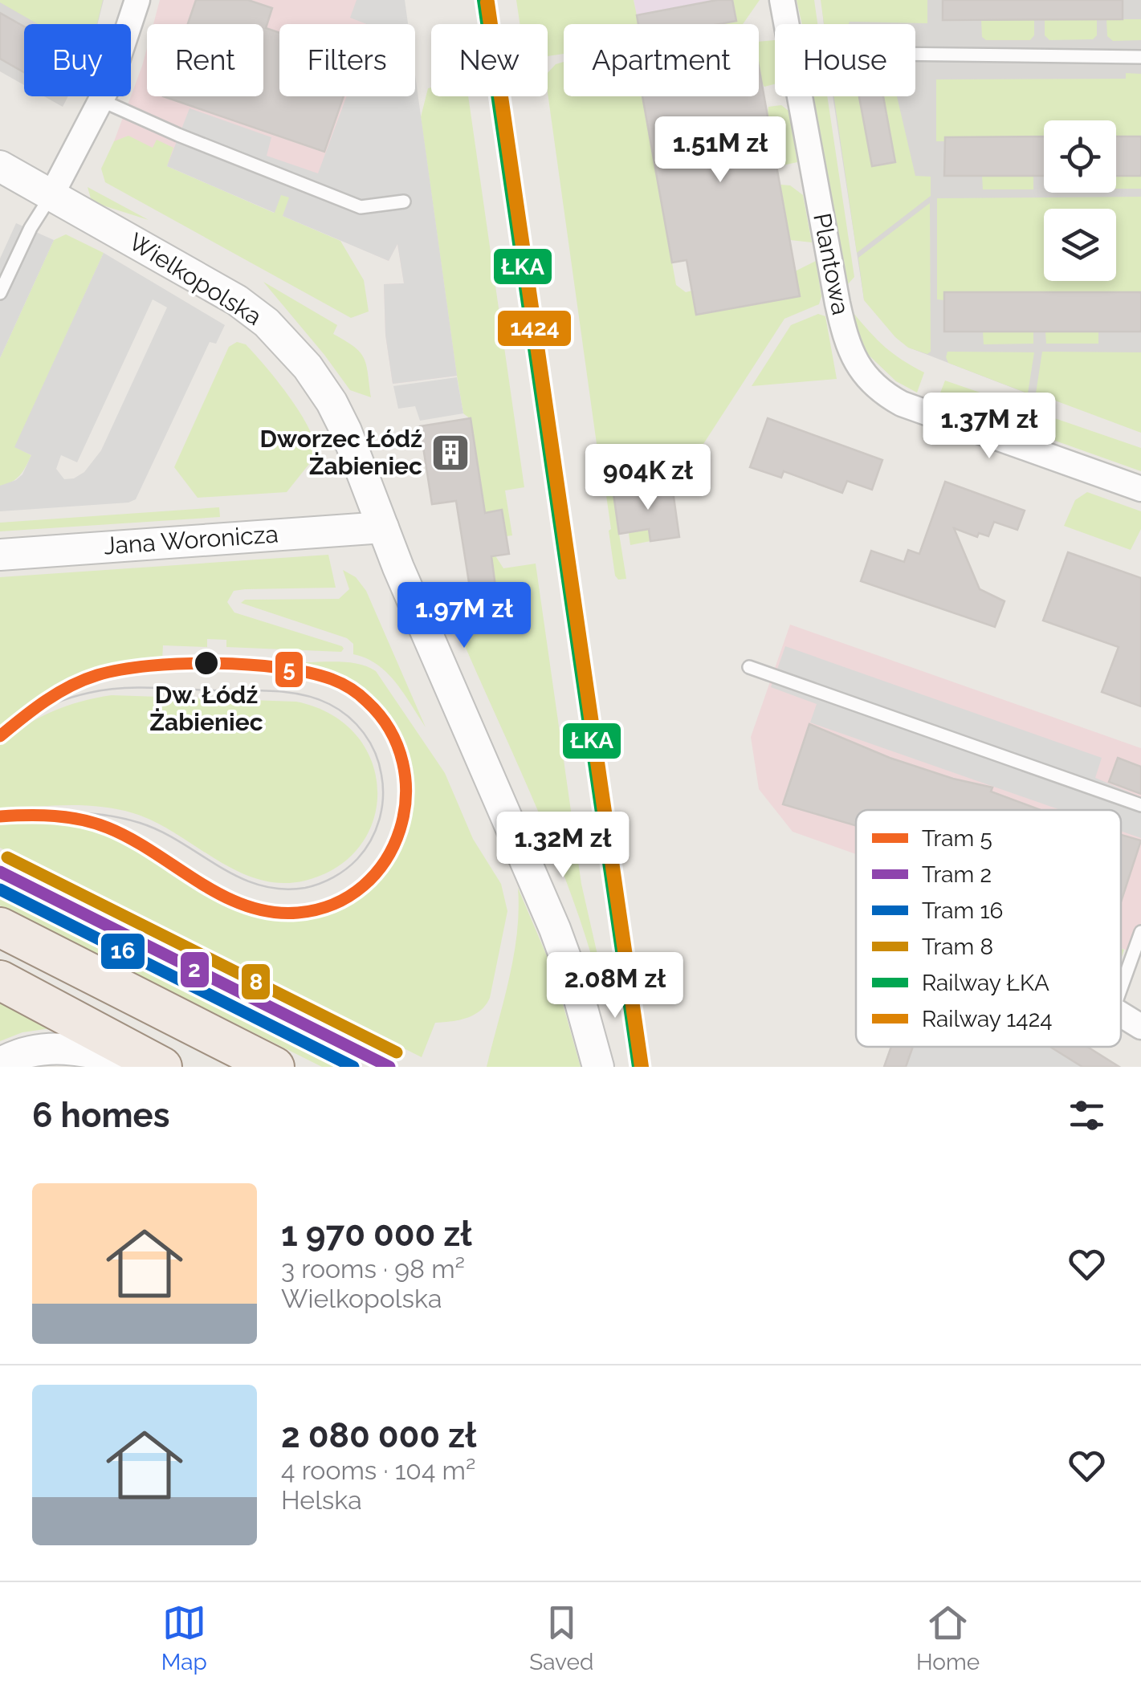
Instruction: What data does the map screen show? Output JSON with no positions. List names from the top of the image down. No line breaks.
{"streets":{"street":["Plantowa","Wielkopolska","Jana Woronicza"]},"crossings":[["Wielkopolska","Jana Woronicza"]],"places":{"building":["Dworzec Łódź Żabieniec"],"other":["Dw. Łódź Żabieniec"]},"lines":["rail line ŁKA","rail line 1424","tram line 5","tram line 8","tram line 2","tram line 16"],"legend":["Tram 5","Tram 2","Tram 16","Tram 8","Railway ŁKA","Railway 1424"],"page":{"chip":["Buy","Rent","Filters","New","Apartment","House"],"price":["1.51M zł","1.37M zł","904K zł","1.97M zł","1.32M zł","2.08M zł"],"heading":"6 homes","list":[{"name":"1 970 000 zł","note":"3 rooms · 98 m² · Wielkopolska"},{"name":"2 080 000 zł","note":"4 rooms · 104 m² · Helska"}],"tabs":["Map","Saved","Home"]}}
